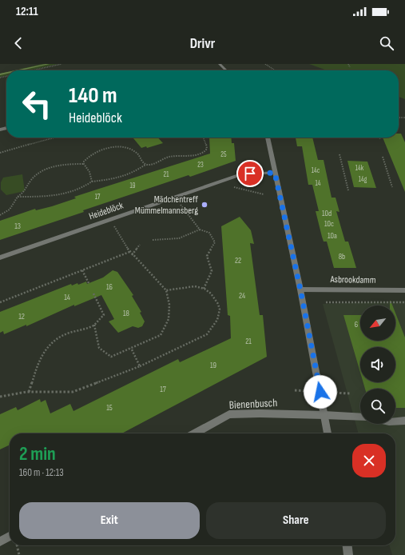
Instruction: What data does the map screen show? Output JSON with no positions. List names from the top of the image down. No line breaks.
{"streets":{"street":["Heideblöck","Asbrookdamm","Bienenbusch"]},"places":["Mädchentreff Mümmelmannsberg"],"house_numbers":["25","23","14k","14c","21","14g","14","19","17","10d","10c","13","10a","8b","22","16","24","14","18","12","6","21","19","17","15"],"north":"bottom left","page":{"status":"12:11","header":"Drivr","turn":["140 m","Heideblöck"],"heading":["2 min","160 m · 12:13"],"buttons":["Exit","Share"]}}
